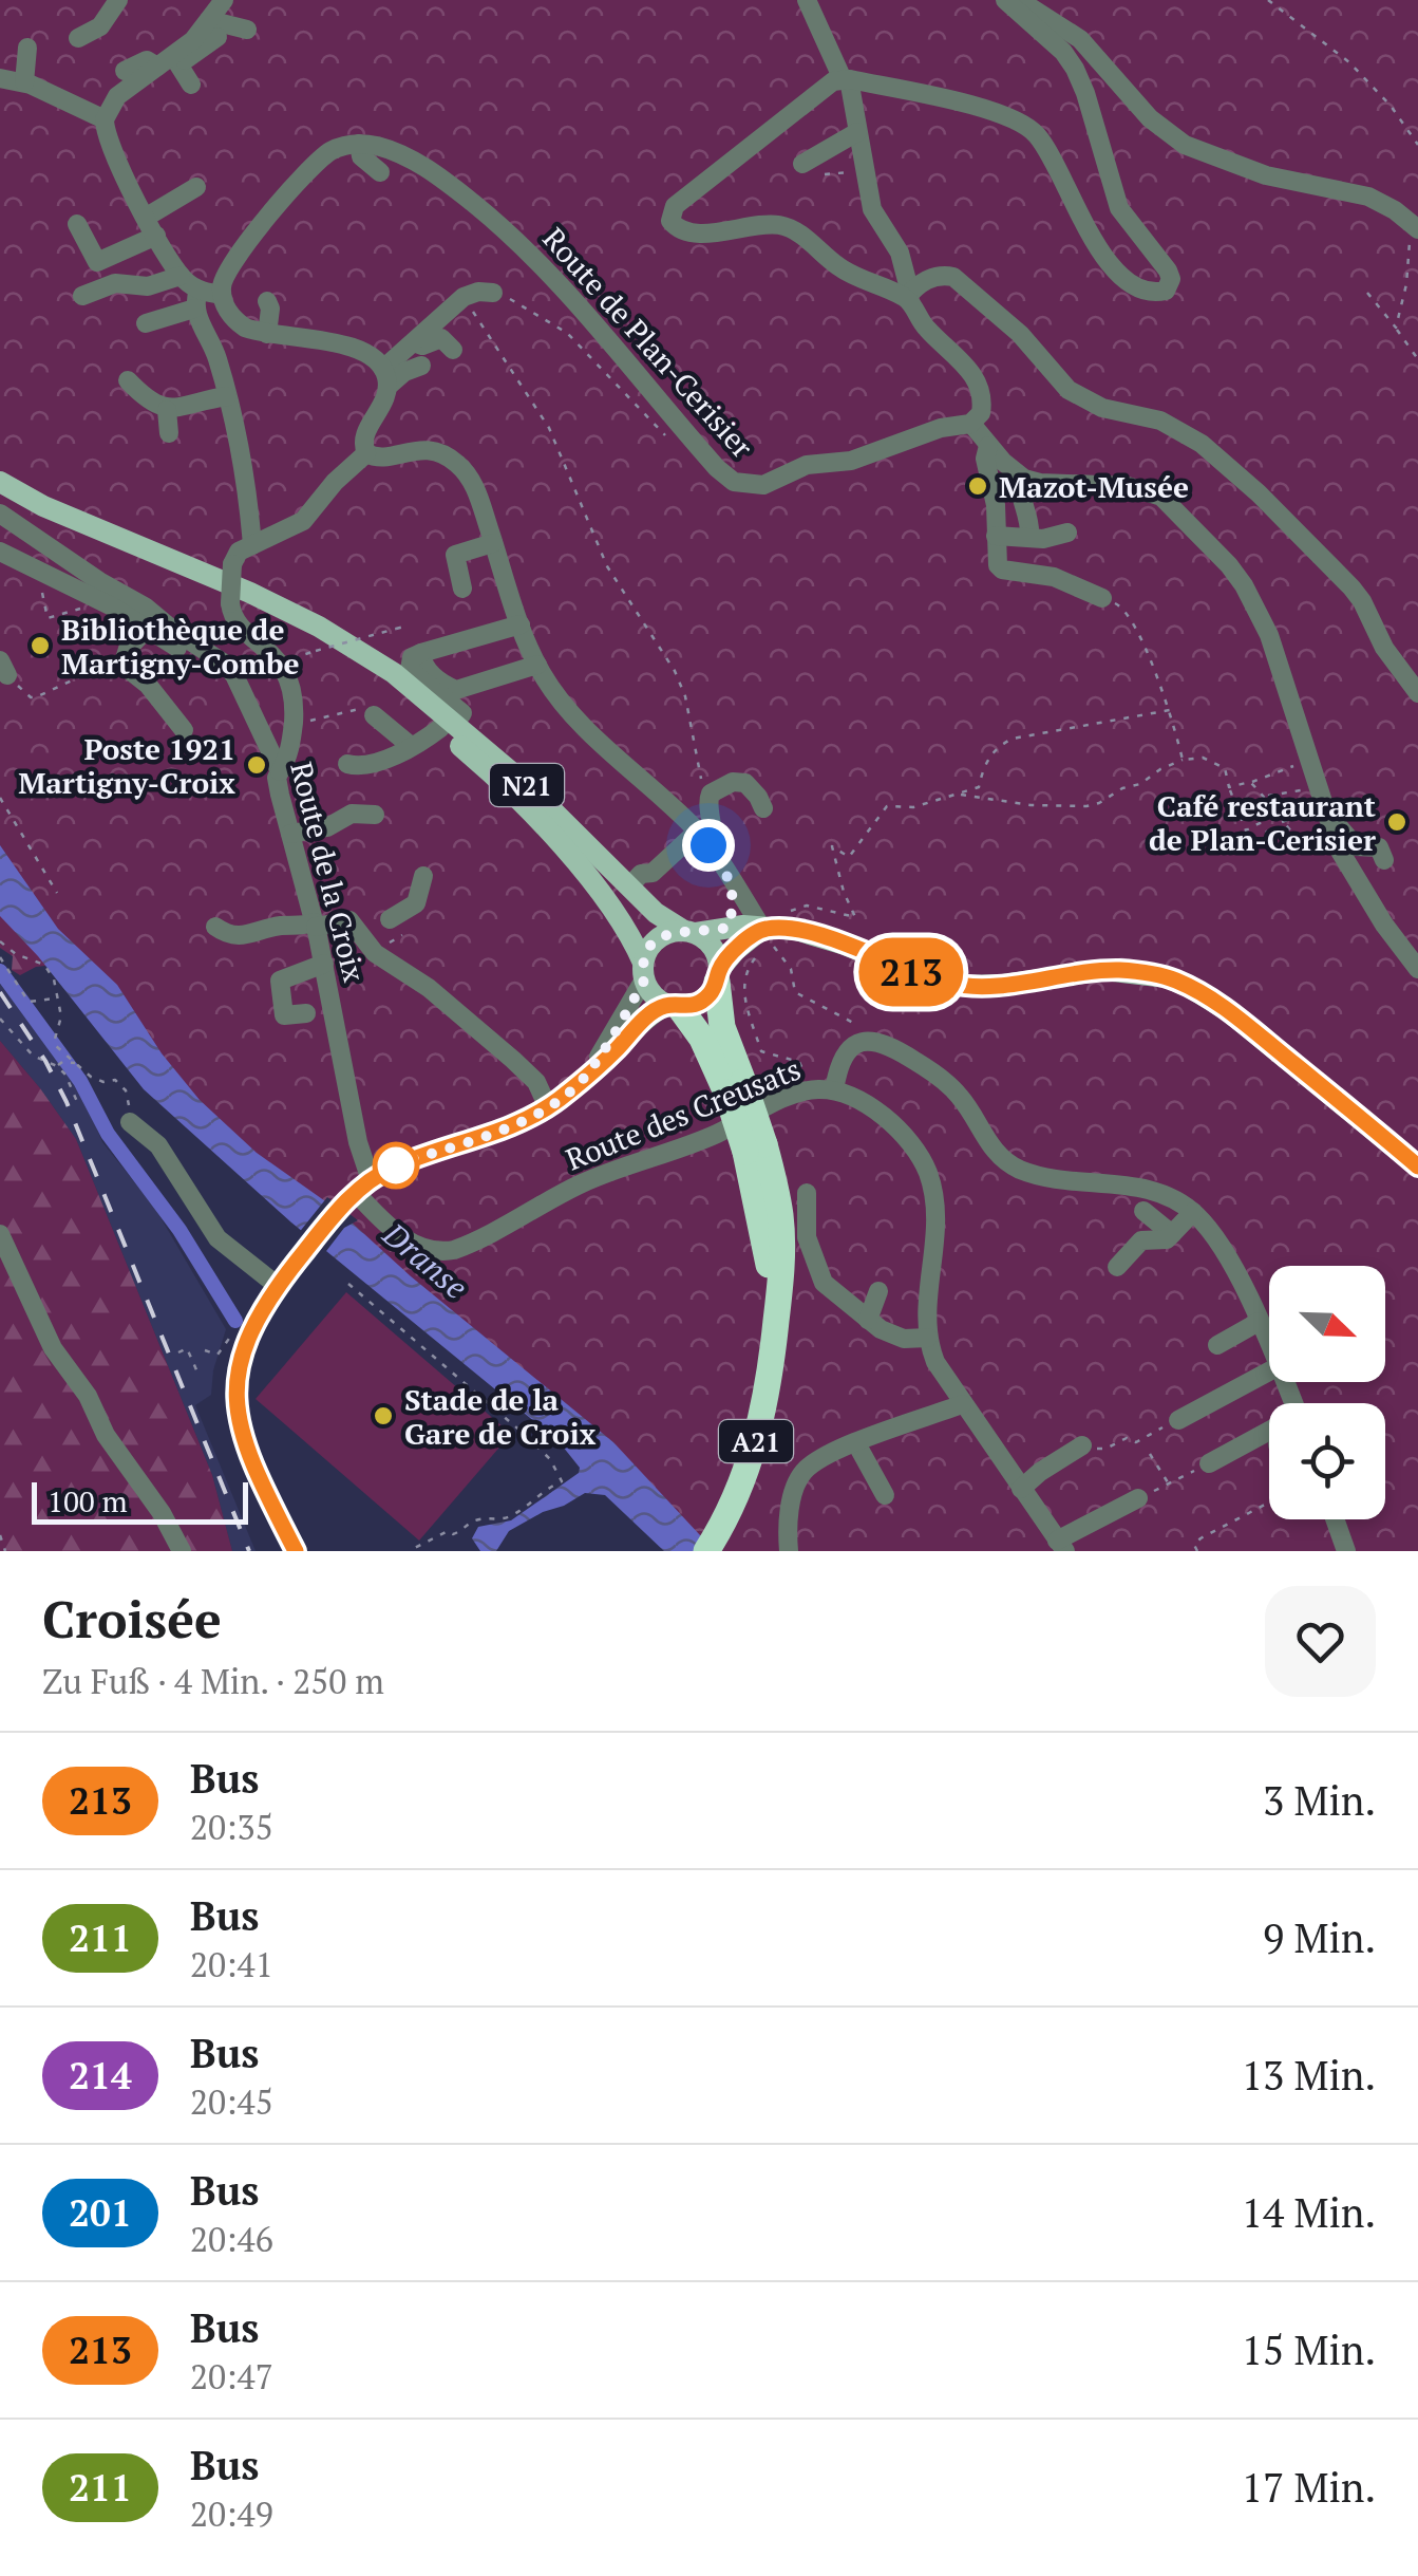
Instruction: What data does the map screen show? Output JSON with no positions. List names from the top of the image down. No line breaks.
{"streets":{"highway":["A21"],"main road":["N21"],"street":["Route de Plan-Cerisier","Route de la Croix","Route des Creusats"]},"crossings":[["N21","A21"],["Route de la Croix","Route des Creusats"]],"water":["Dranse"],"places":["Mazot-Musée","Bibliothèque de Martigny-Combe","Poste 1921 Martigny-Croix","Café restaurant de Plan-Cerisier","Stade de la Gare de Croix"],"lines":["bus line 213"],"scale_bar":"100 m","north":"bottom right","page":{"on_map":"213","scale":"100 m","heading":["Croisée","Zu Fuß · 4 Min. · 250 m"],"list":[{"mark":"213","name":"Bus","note":"20:35","value":"3 Min."},{"mark":"211","name":"Bus","note":"20:41","value":"9 Min."},{"mark":"214","name":"Bus","note":"20:45","value":"13 Min."},{"mark":"201","name":"Bus","note":"20:46","value":"14 Min."},{"mark":"213","name":"Bus","note":"20:47","value":"15 Min."},{"mark":"211","name":"Bus","note":"20:49","value":"17 Min."}]}}
